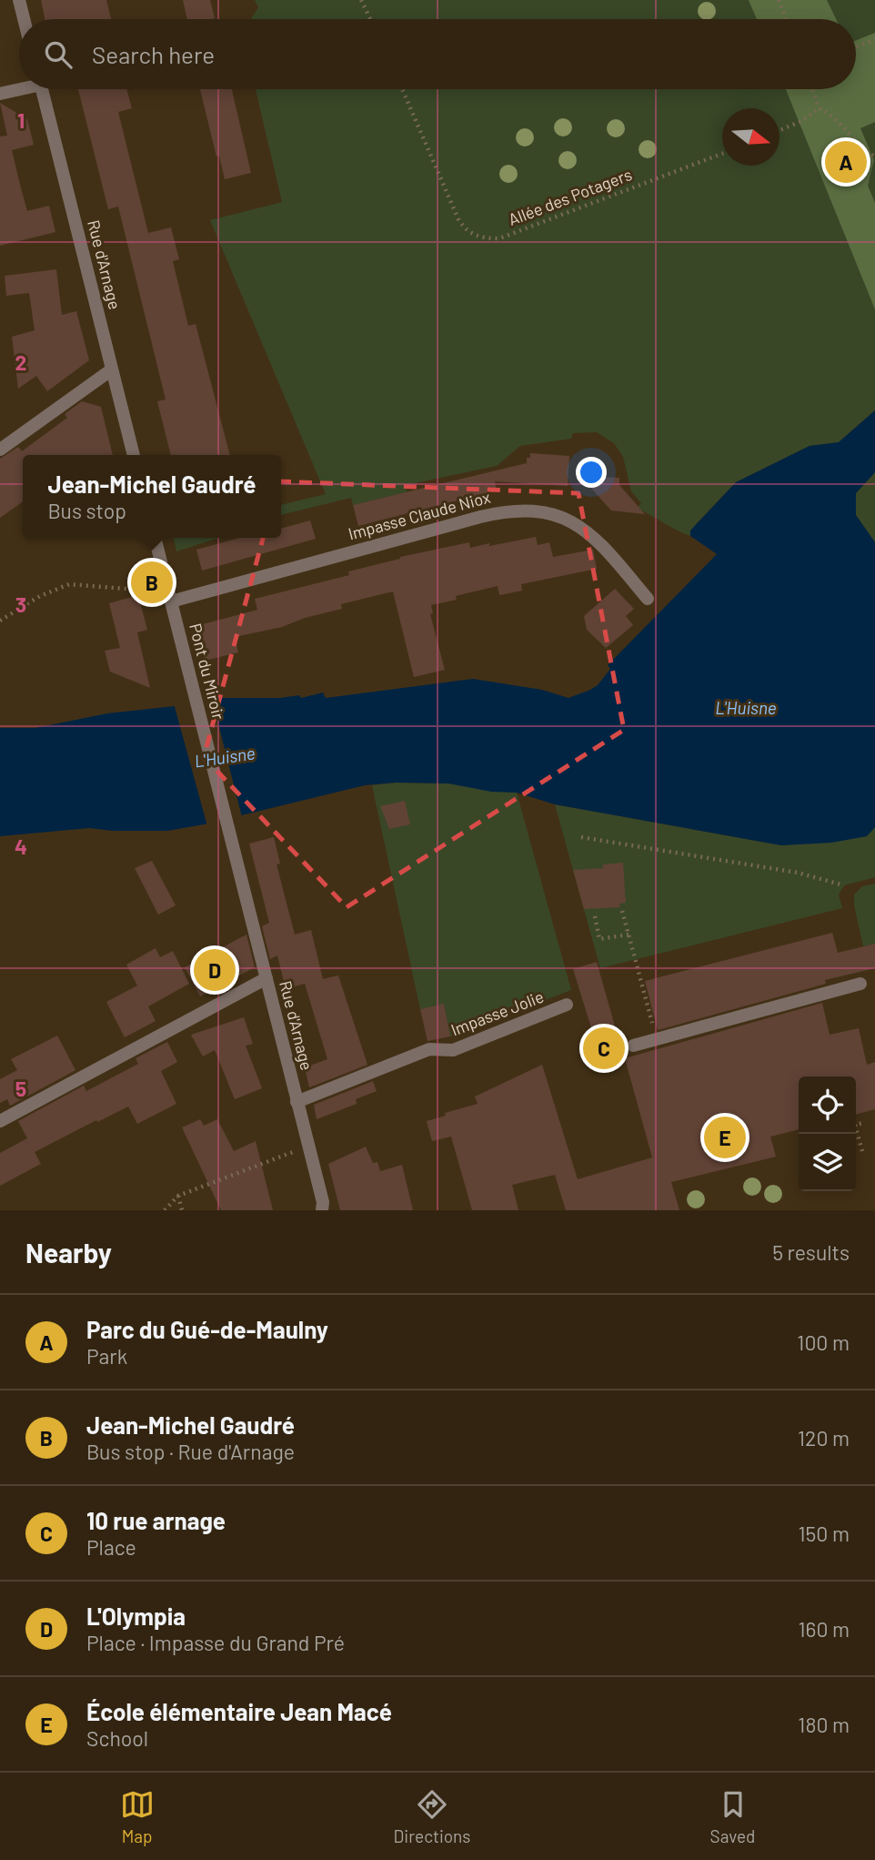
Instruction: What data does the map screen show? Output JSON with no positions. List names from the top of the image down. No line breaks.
{"streets":{"street":["Rue d'Arnage","Impasse Claude Niox","Pont du Miroir","Impasse Jolie"],"path":["Allée des Potagers"]},"crossings":[["Rue d'Arnage","Pont du Miroir"],["Rue d'Arnage","Impasse Jolie"],["Impasse Claude Niox","Pont du Miroir"]],"water":["L'Huisne"],"north":"right","page":{"search":"Search here","pins":["A","B","D","C","E"],"popup":["Jean-Michel Gaudré","Bus stop"],"heading":["Nearby","5 results"],"list":[{"mark":"A","name":"Parc du Gué-de-Maulny","note":"Park","value":"100 m"},{"mark":"B","name":"Jean-Michel Gaudré","note":"Bus stop · Rue d'Arnage","value":"120 m"},{"mark":"C","name":"10 rue arnage","note":"Place","value":"150 m"},{"mark":"D","name":"L'Olympia","note":"Place · Impasse du Grand Pré","value":"160 m"},{"mark":"E","name":"École élémentaire Jean Macé","note":"School","value":"180 m"}],"nav":["Map","Directions","Saved"]},"grid":{"rows":["1","2","3","4","5"]}}
